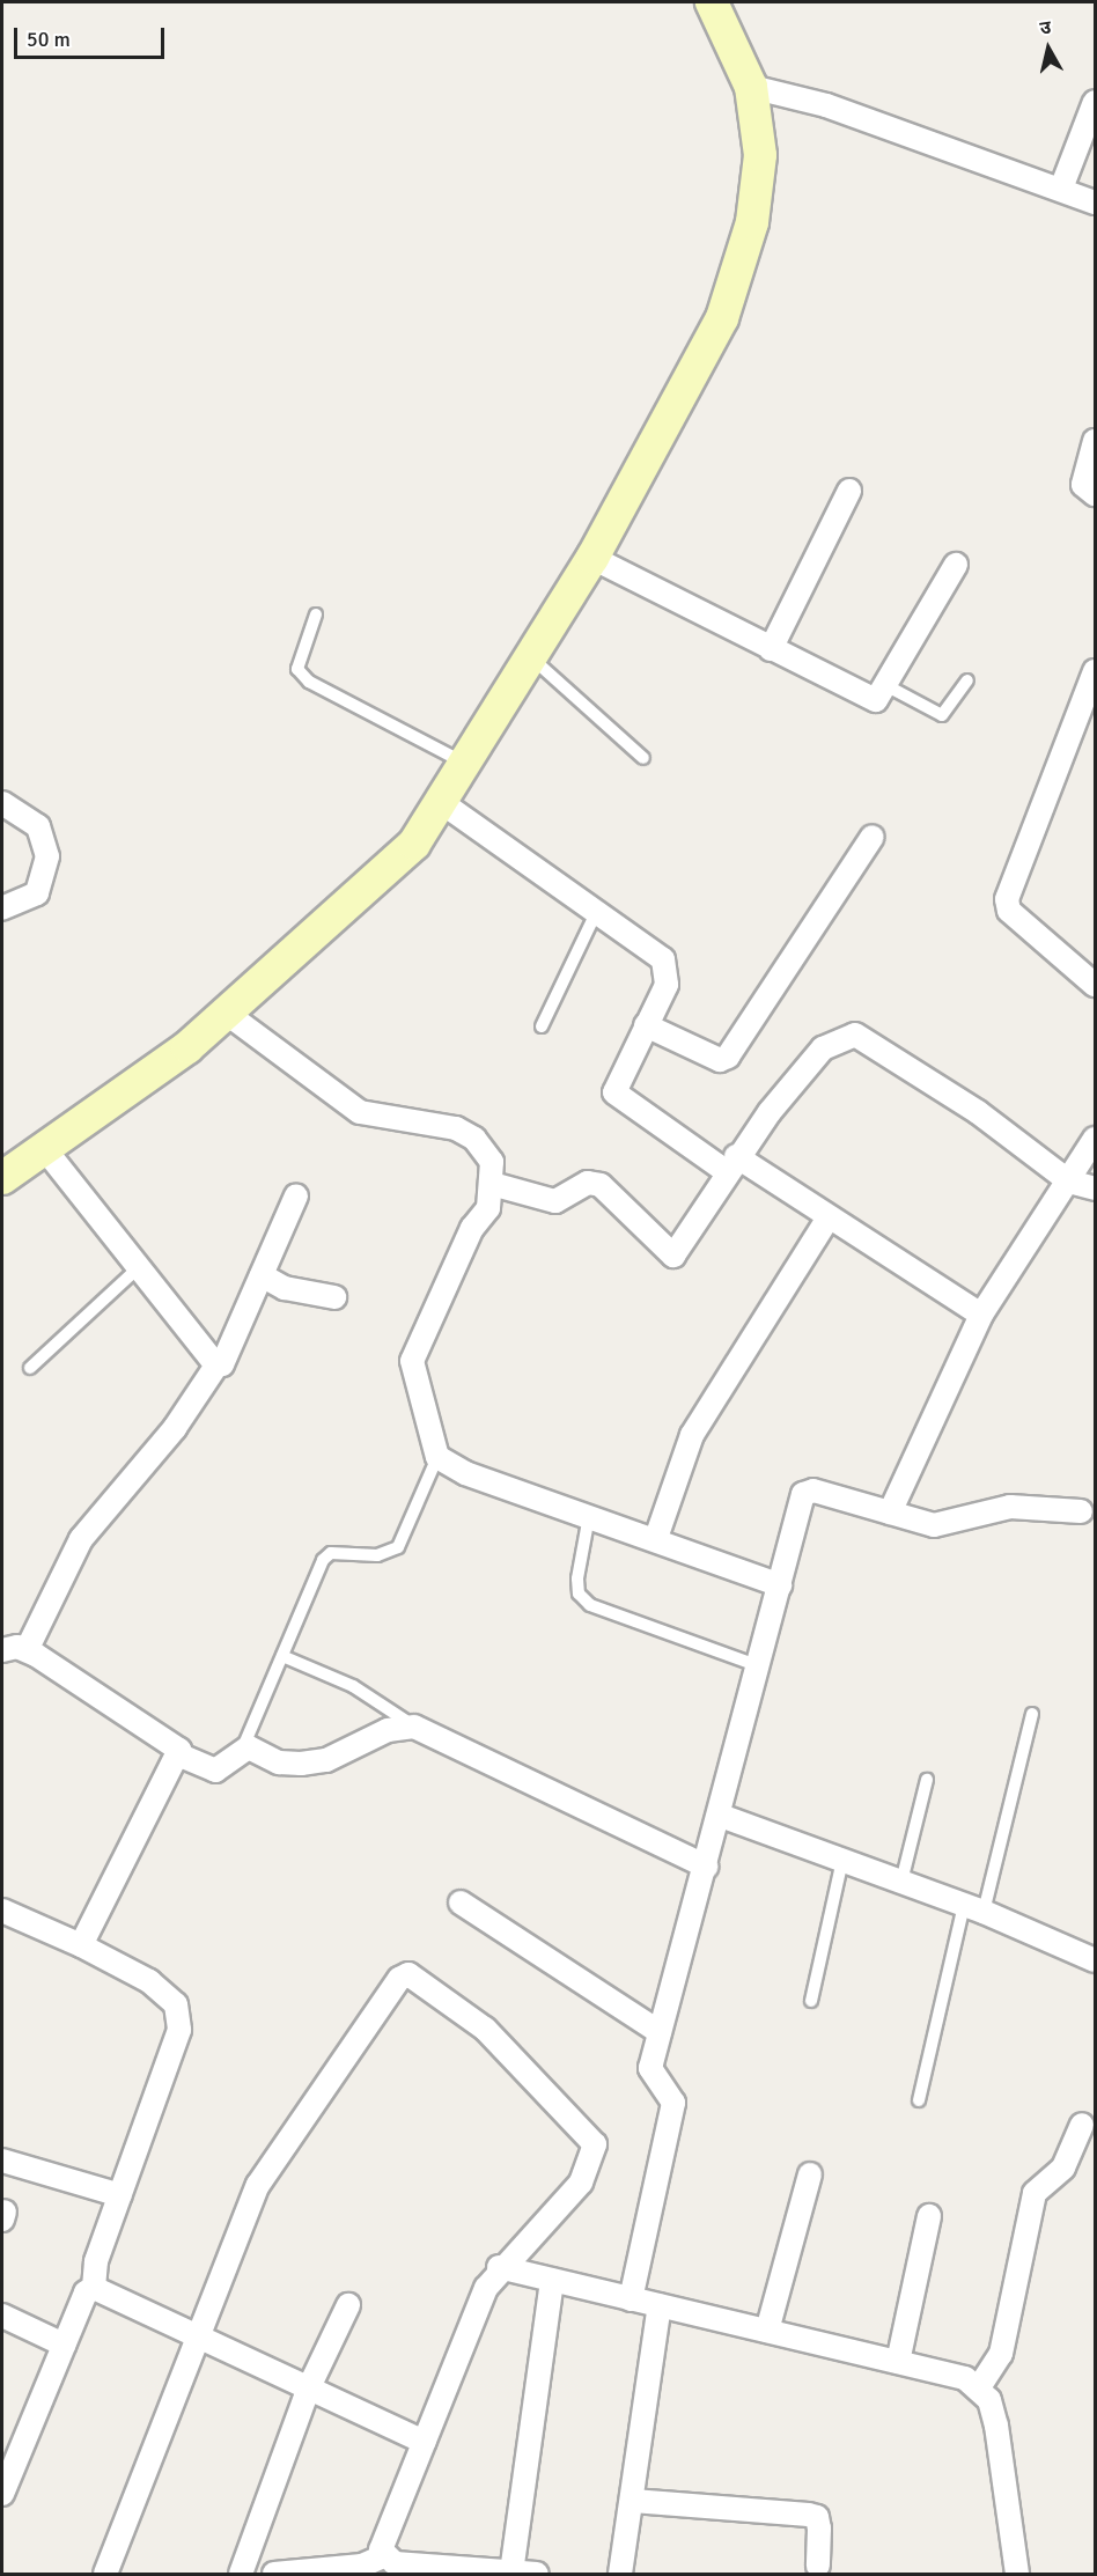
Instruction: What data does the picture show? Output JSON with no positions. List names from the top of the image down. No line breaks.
{"scale_bar":"50 m","north":"top"}
